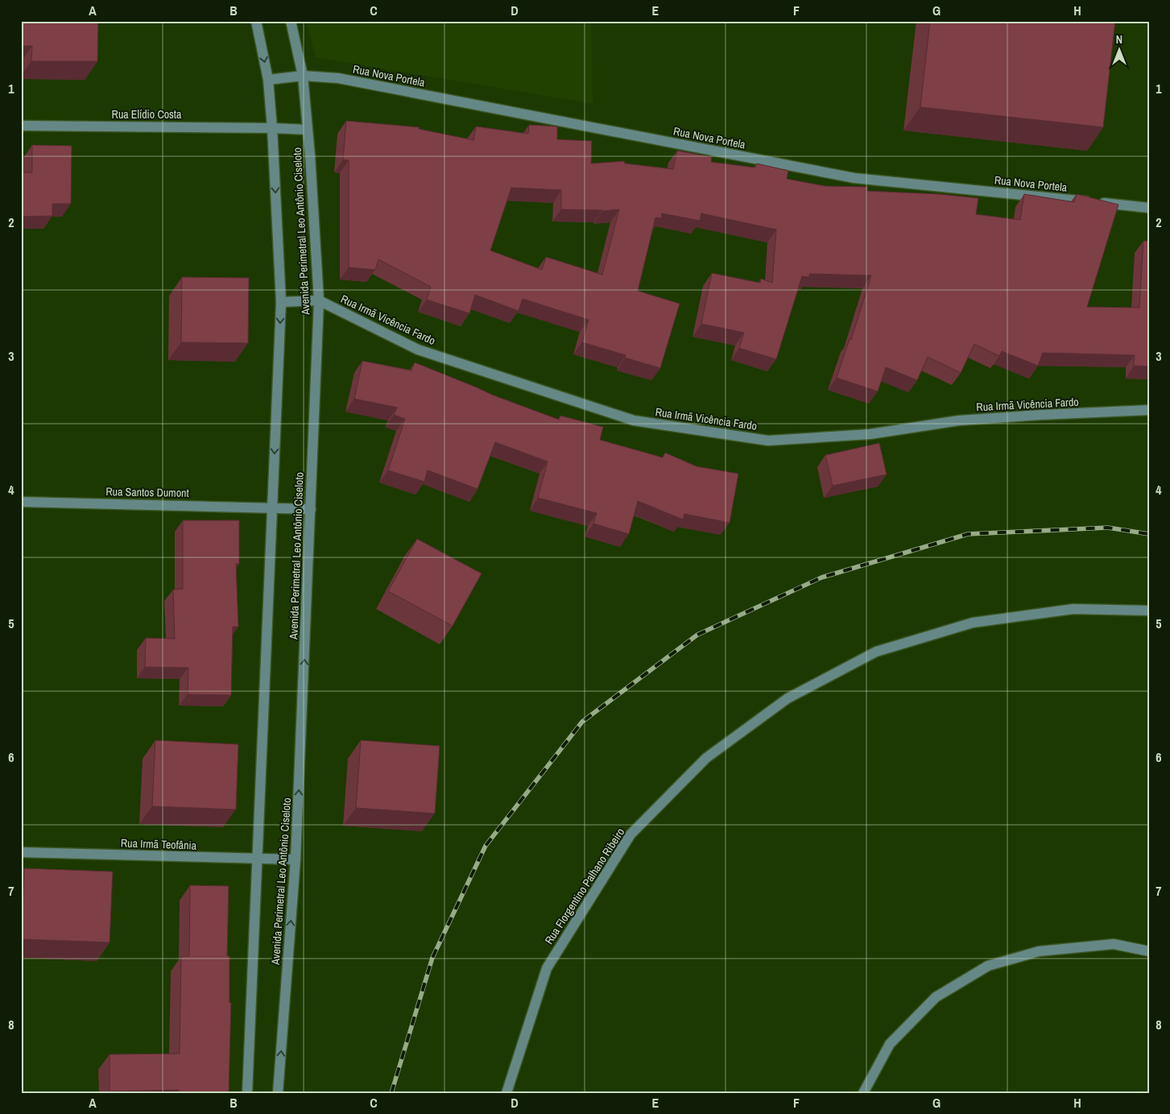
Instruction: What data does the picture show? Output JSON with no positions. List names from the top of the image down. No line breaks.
{"streets":{"street":["Rua Nova Portela","Rua Elídio Costa","Avenida Perimetral Leo Antônio Ciseloto","Rua Irmã Vicência Fardo","Rua Santos Dumont","Rua Irmã Teofânia","Rua Florgentino Palhano Ribeiro"]},"crossings":[["Rua Nova Portela","Avenida Perimetral Leo Antônio Ciseloto"],["Rua Elídio Costa","Avenida Perimetral Leo Antônio Ciseloto"],["Avenida Perimetral Leo Antônio Ciseloto","Rua Irmã Vicência Fardo"],["Avenida Perimetral Leo Antônio Ciseloto","Rua Santos Dumont"],["Avenida Perimetral Leo Antônio Ciseloto","Rua Irmã Teofânia"]],"north":"top","grid":{"columns":["A","B","C","D","E","F","G","H"],"rows":["1","2","3","4","5","6","7","8"]}}
